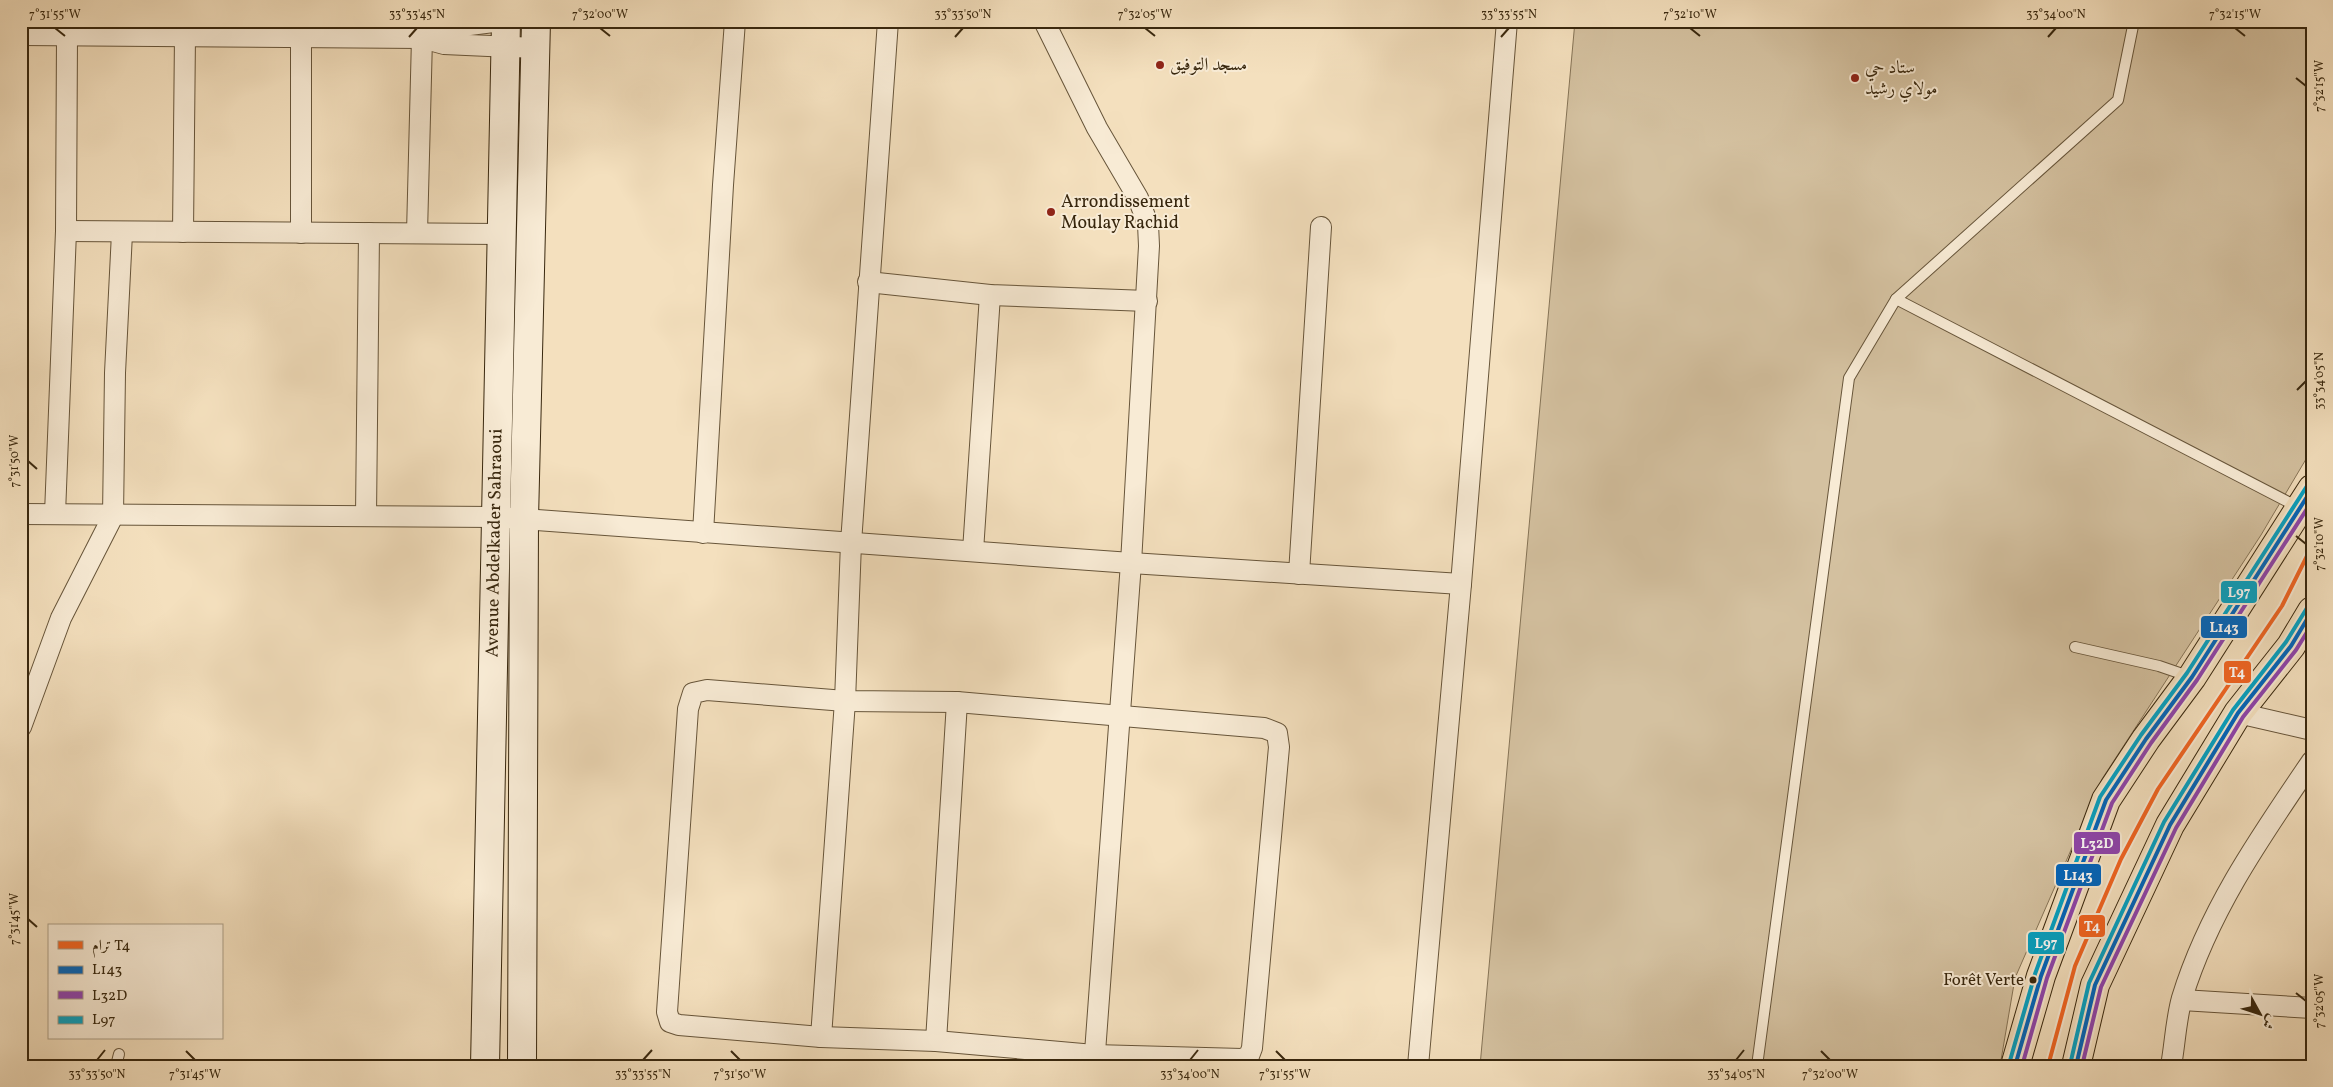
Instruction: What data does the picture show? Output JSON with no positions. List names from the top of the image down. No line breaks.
{"streets":{"main road":["Avenue Abdelkader Sahraoui"]},"places":["مسجد التوفيق","ستاد حي مولاي رشيد","Arrondissement Moulay Rachid","Forêt Verte"],"lines":["transit line L97","transit line L143","transit line L32D","tram line T4"],"legend":["ترام T4","L143","L32D","L97"],"north":"bottom right","coordinates":["7°31'55\"W","33°33'45\"N","7°32'00\"W","33°33'50\"N","7°32'05\"W","33°33'55\"N","7°32'10\"W","33°34'00\"N","7°32'15\"W","33°34'05\"N","7°31'50\"W","7°31'45\"W"]}
